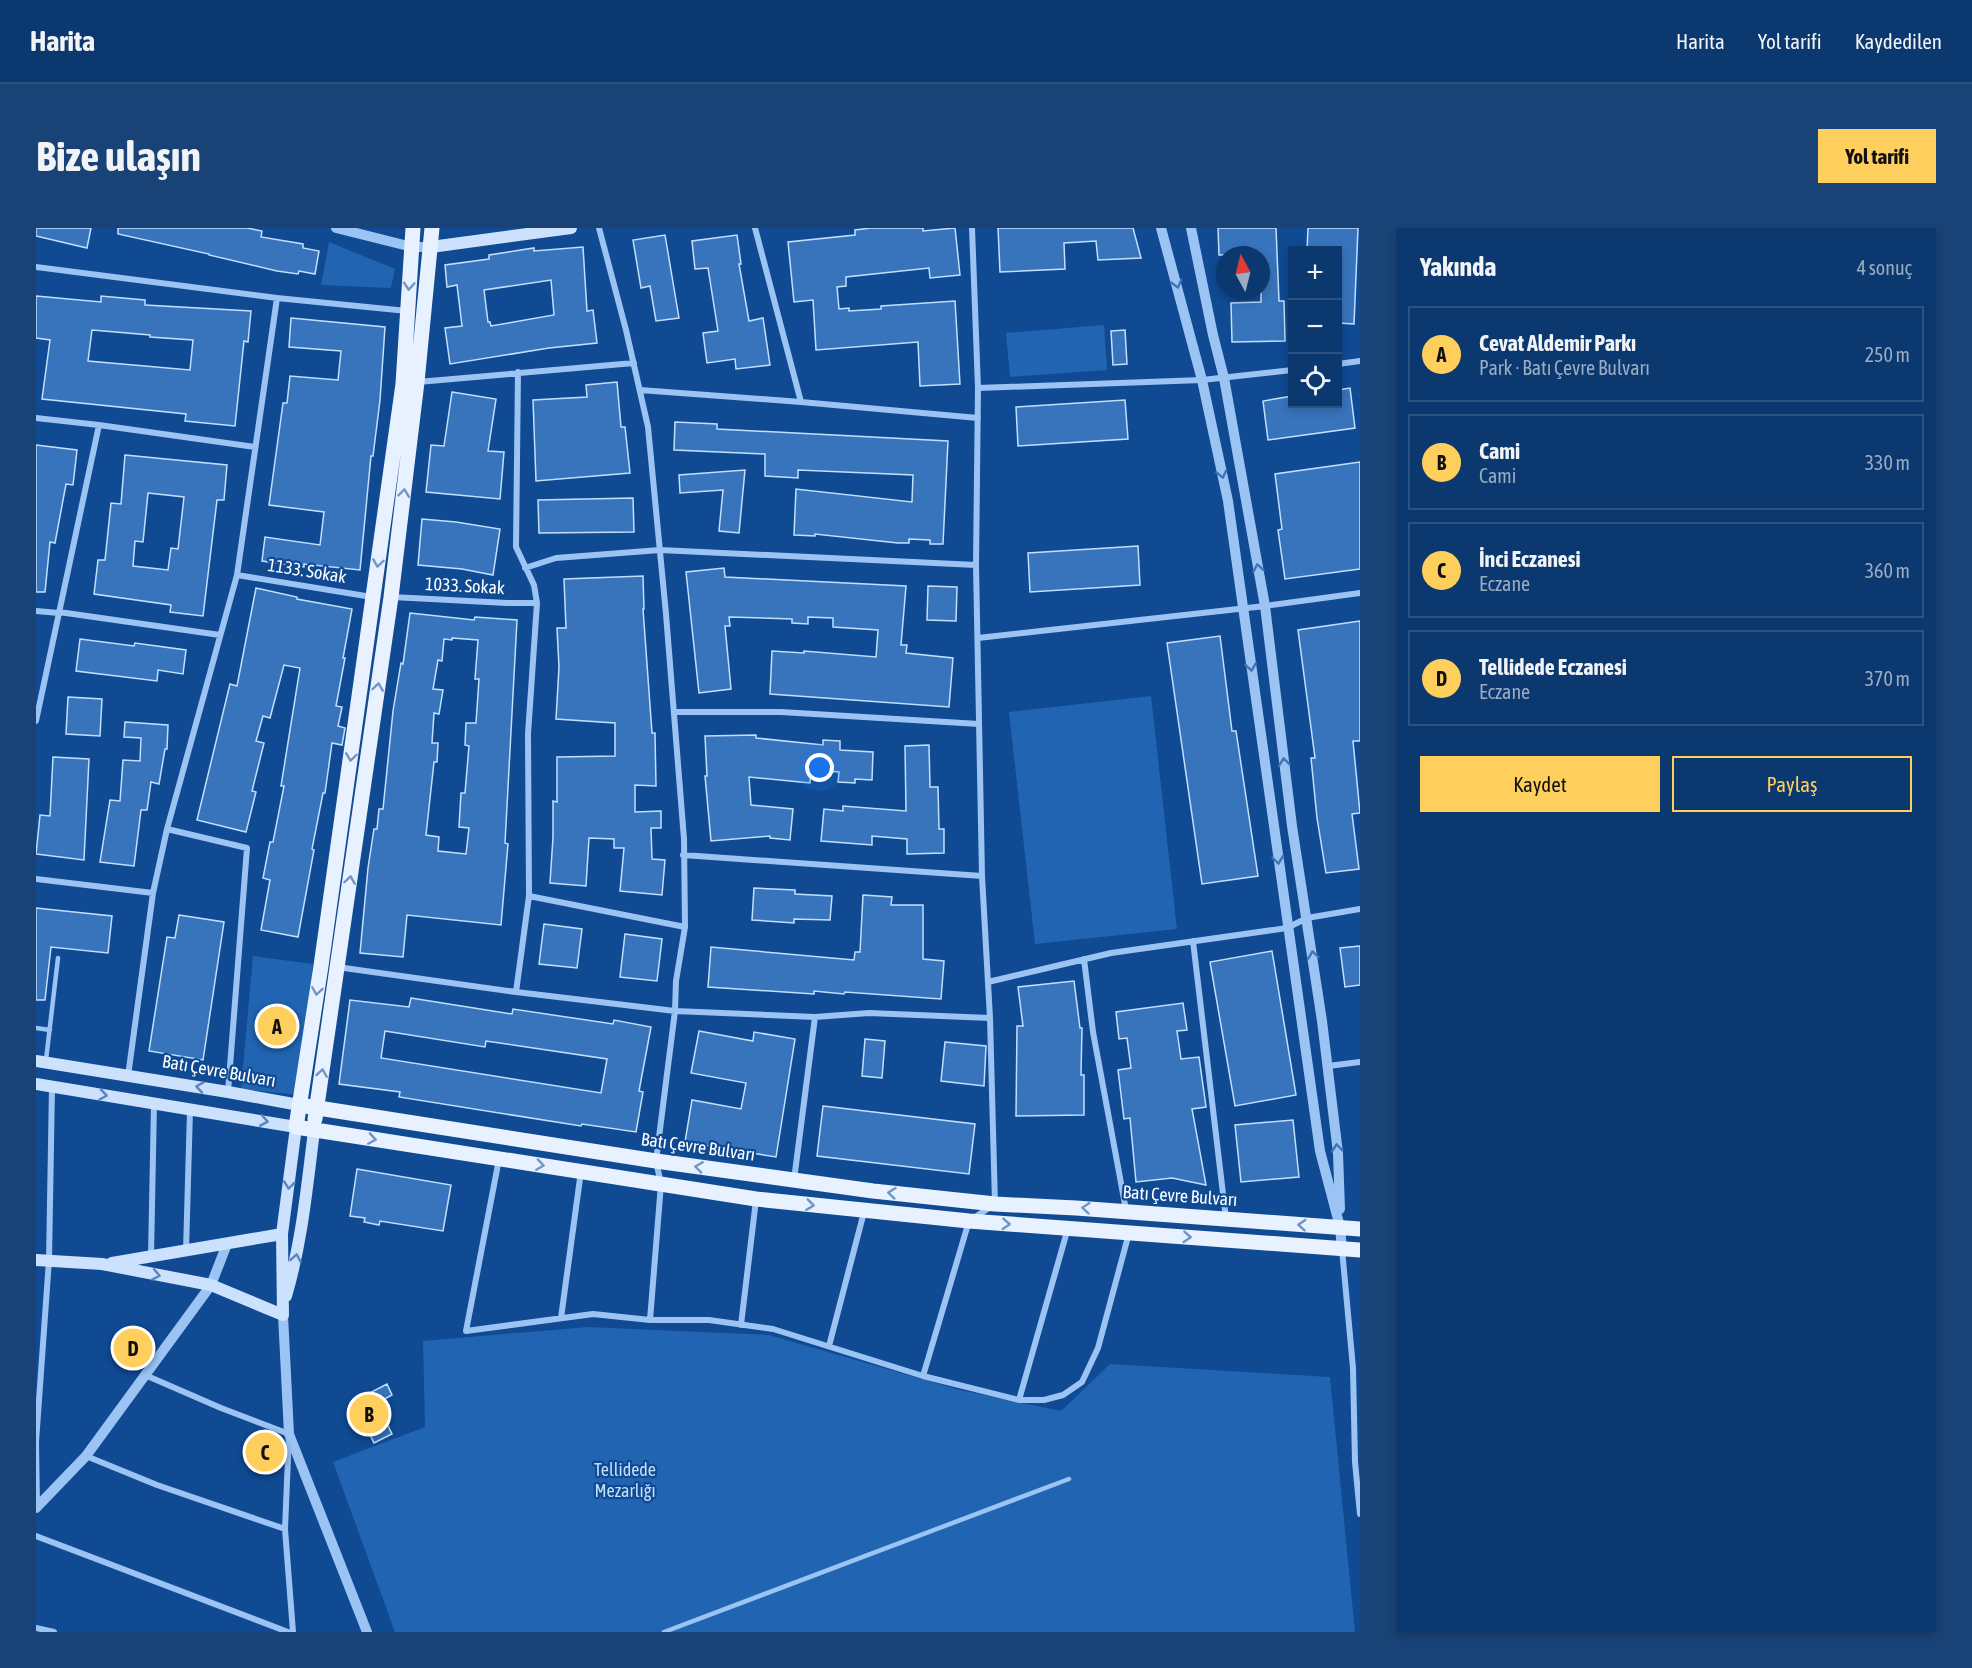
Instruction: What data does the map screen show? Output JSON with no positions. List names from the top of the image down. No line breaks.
{"streets":{"main road":["Batı Çevre Bulvarı"],"street":["1133. Sokak","1033. Sokak"]},"parks":["Tellidede Mezarlığı"],"north":"top","page":{"header":"Harita","nav":["Harita","Yol tarifi","Kaydedilen"],"buttons":["Yol tarifi",["Kaydet","Paylaş"]],"title":"Bize ulaşın","heading":["Yakında","4 sonuç"],"map_buttons":["+","−"],"list":[{"mark":"A","name":"Cevat Aldemir Parkı","note":"Park · Batı Çevre Bulvarı","value":"250 m"},{"mark":"B","name":"Cami","note":"Cami","value":"330 m"},{"mark":"C","name":"İnci Eczanesi","note":"Eczane","value":"360 m"},{"mark":"D","name":"Tellidede Eczanesi","note":"Eczane","value":"370 m"}],"pins":["A","D","B","C"]}}
